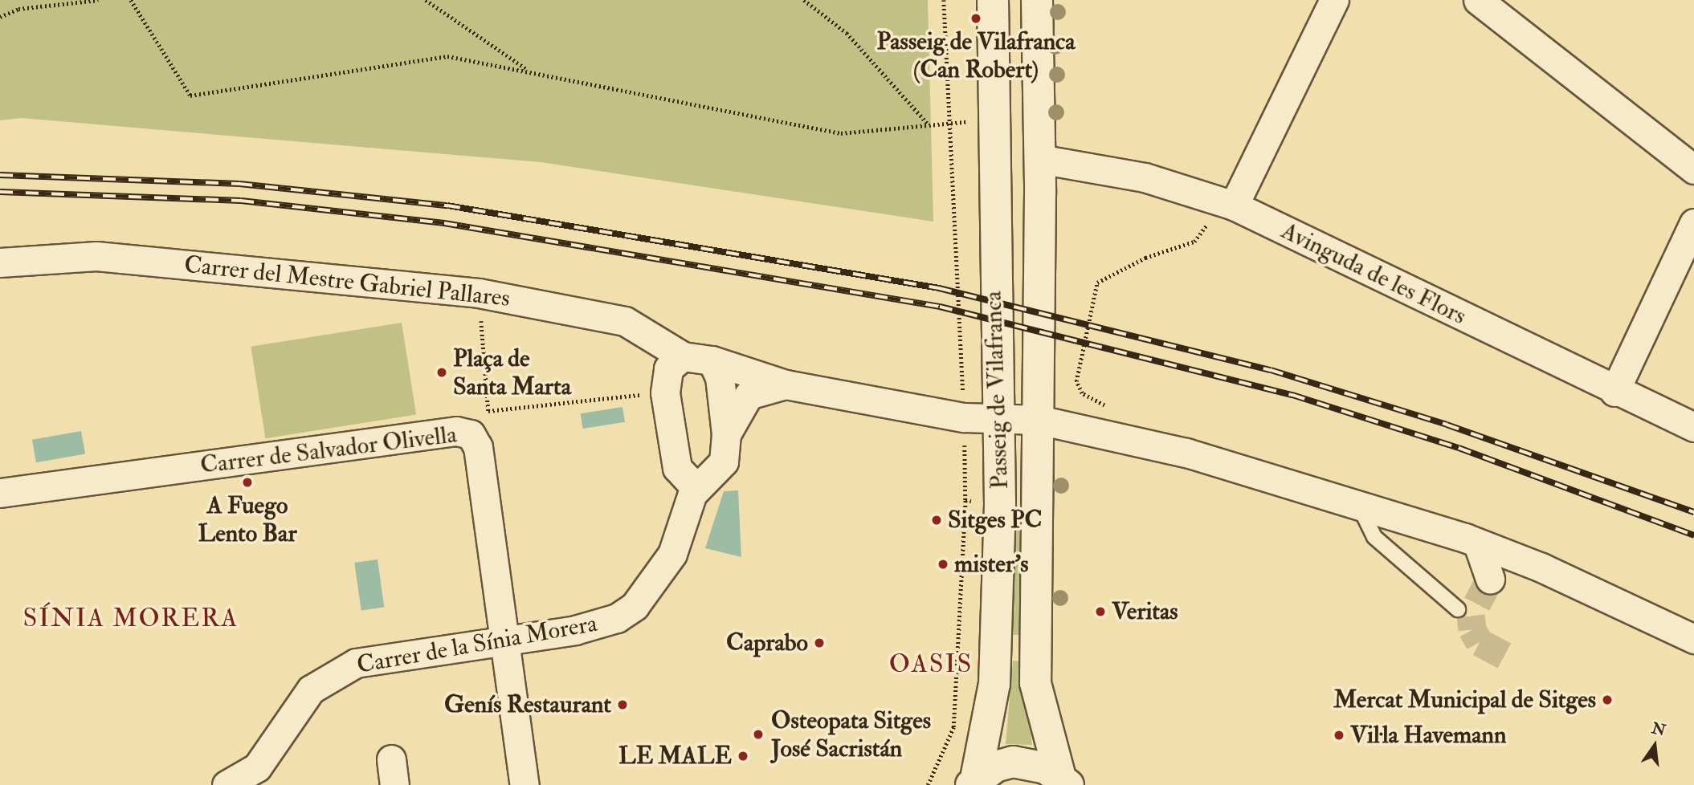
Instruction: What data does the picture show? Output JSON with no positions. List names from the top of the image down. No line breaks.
{"streets":{"street":["Avinguda de les Flors","Carrer del Mestre Gabriel Pallares","Passeig de Vilafranca","Carrer de Salvador Olivella","Carrer de la Sínia Morera"]},"crossings":[["Avinguda de les Flors","Passeig de Vilafranca"],["Carrer del Mestre Gabriel Pallares","Carrer de la Sínia Morera"],["Passeig de Vilafranca","Carrer de la Sínia Morera"],["Carrer de Salvador Olivella","Carrer de la Sínia Morera"]],"districts":["SÍNIA MORERA","OASIS"],"places":["Passeig de Vilafranca (Can Robert)","Plaça de Santa Marta","A Fuego Lento Bar","Sitges PC","mister's","Veritas","Caprabo","Mercat Municipal de Sitges","Genís Restaurant","Osteopata Sitges José Sacristán","Vil·la Havemann","LE MALE"],"north":"top"}
